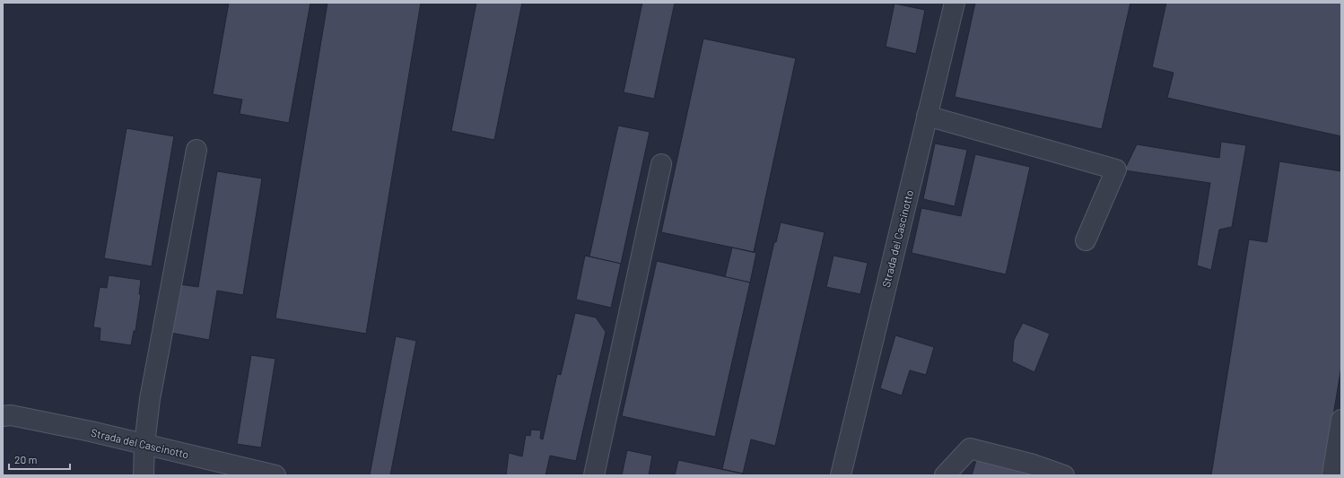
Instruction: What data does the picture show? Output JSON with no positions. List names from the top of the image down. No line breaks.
{"streets":{"street":["Strada del Cascinotto"]},"scale_bar":"20 m"}
